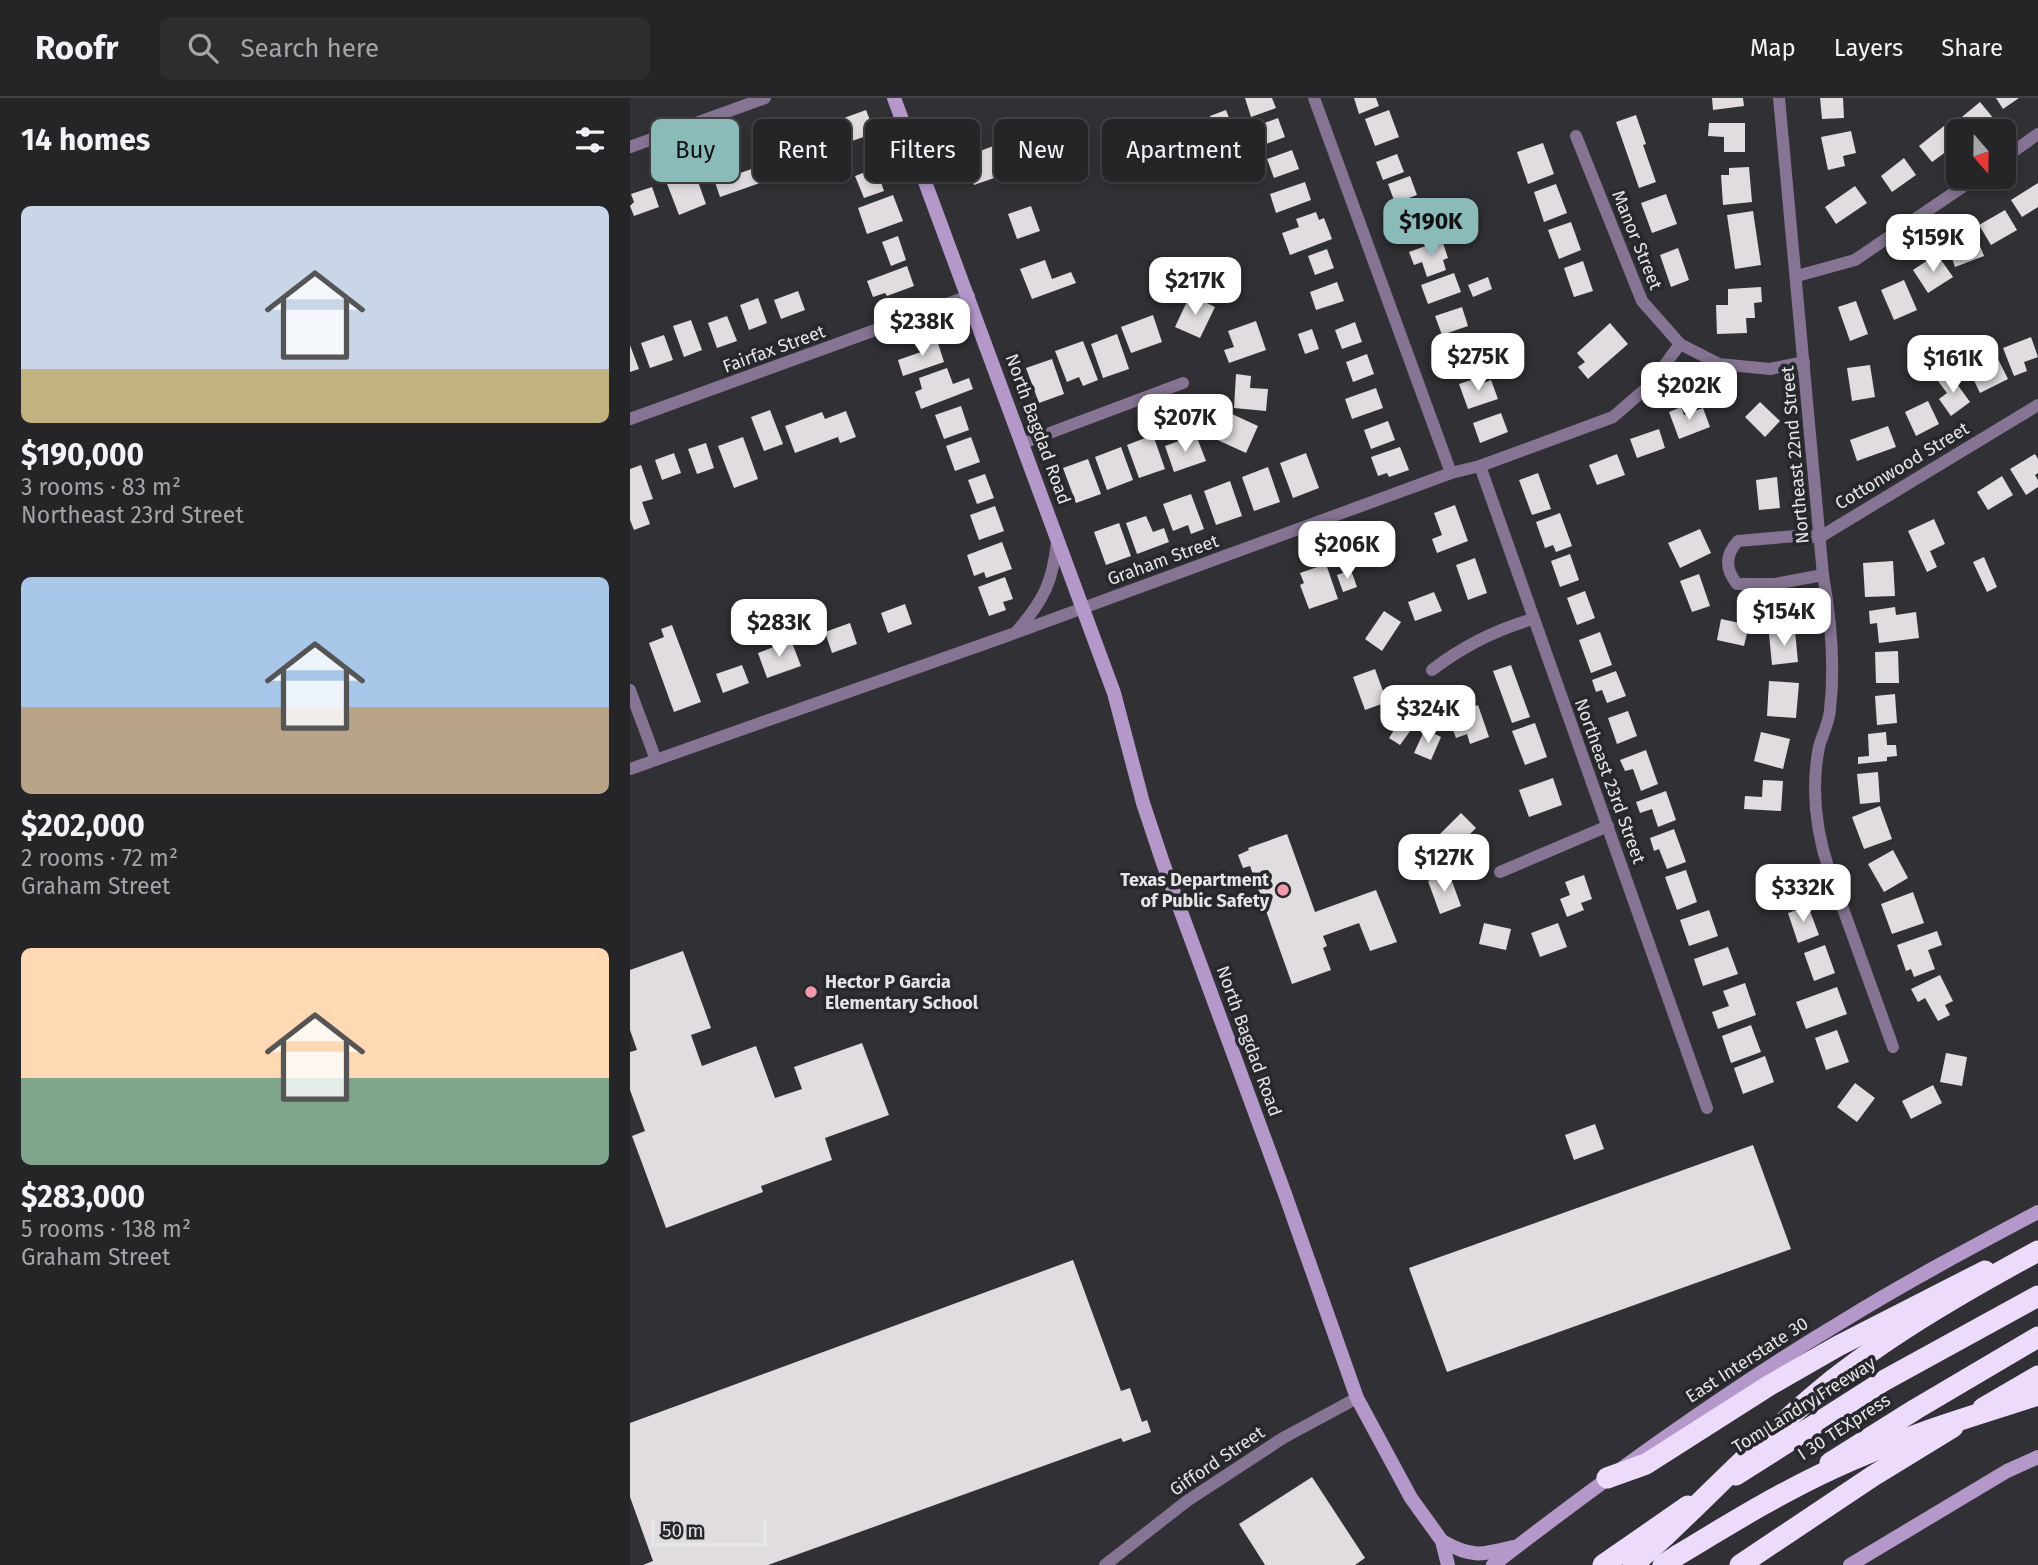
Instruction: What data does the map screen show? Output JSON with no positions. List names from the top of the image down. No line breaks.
{"streets":{"highway":["Tom Landry Freeway","I 30 TEXpress"],"street":["Manor Street","Fairfax Street","North Bagdad Road","Northeast 22nd Street","Cottonwood Street","Graham Street","Northeast 23rd Street","East Interstate 30","Gifford Street"]},"crossings":[["Manor Street","Northeast 22nd Street"],["Manor Street","Graham Street"],["Fairfax Street","North Bagdad Road"],["North Bagdad Road","Graham Street"],["North Bagdad Road","Gifford Street"],["Northeast 22nd Street","Cottonwood Street"],["Graham Street","Northeast 23rd Street"]],"places":["Texas Department of Public Safety","Hector P Garcia Elementary School"],"scale_bar":"50 m","north":"bottom","page":{"header":"Roofr","search":"Search here","nav":["Map","Layers","Share"],"heading":"14 homes","chip":["Buy","Rent","Filters","New","Apartment"],"list":[{"name":"$190,000","note":"3 rooms · 83 m² · Northeast 23rd Street"},{"name":"$202,000","note":"2 rooms · 72 m² · Graham Street"},{"name":"$283,000","note":"5 rooms · 138 m² · Graham Street"}],"price":["$190K","$159K","$217K","$238K","$275K","$161K","$202K","$207K","$206K","$154K","$283K","$324K","$127K","$332K"],"scale":"50 m"}}
